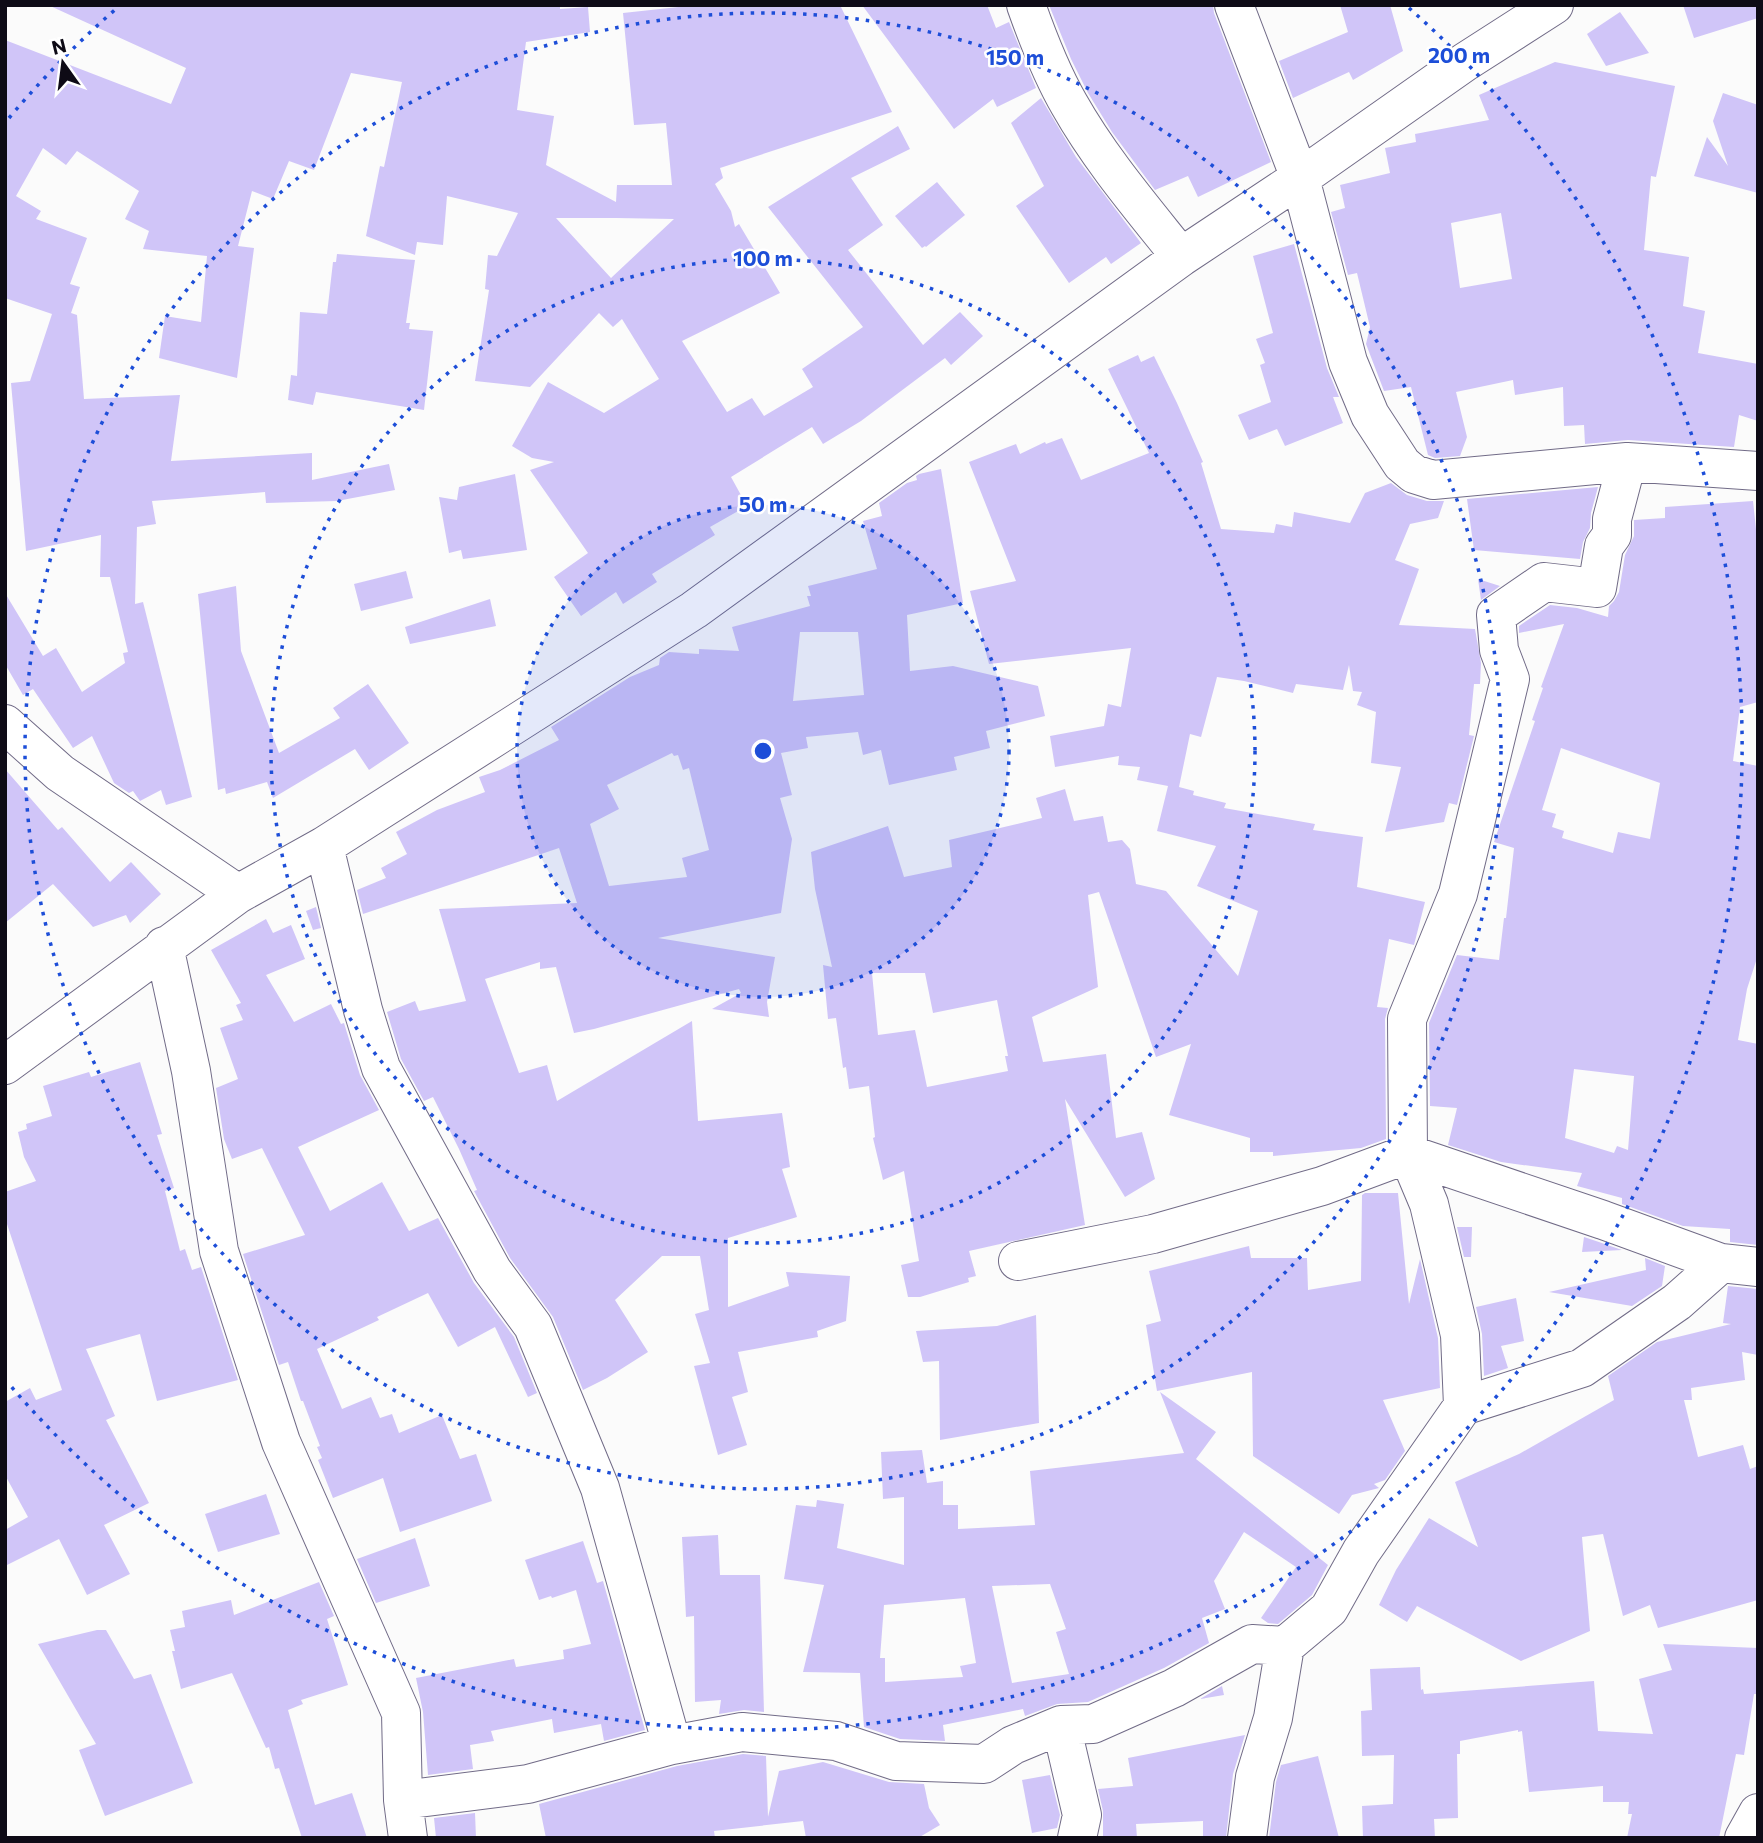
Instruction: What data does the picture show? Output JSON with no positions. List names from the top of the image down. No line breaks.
{"north":"top","rings":["200 m","150 m","100 m","50 m"]}
